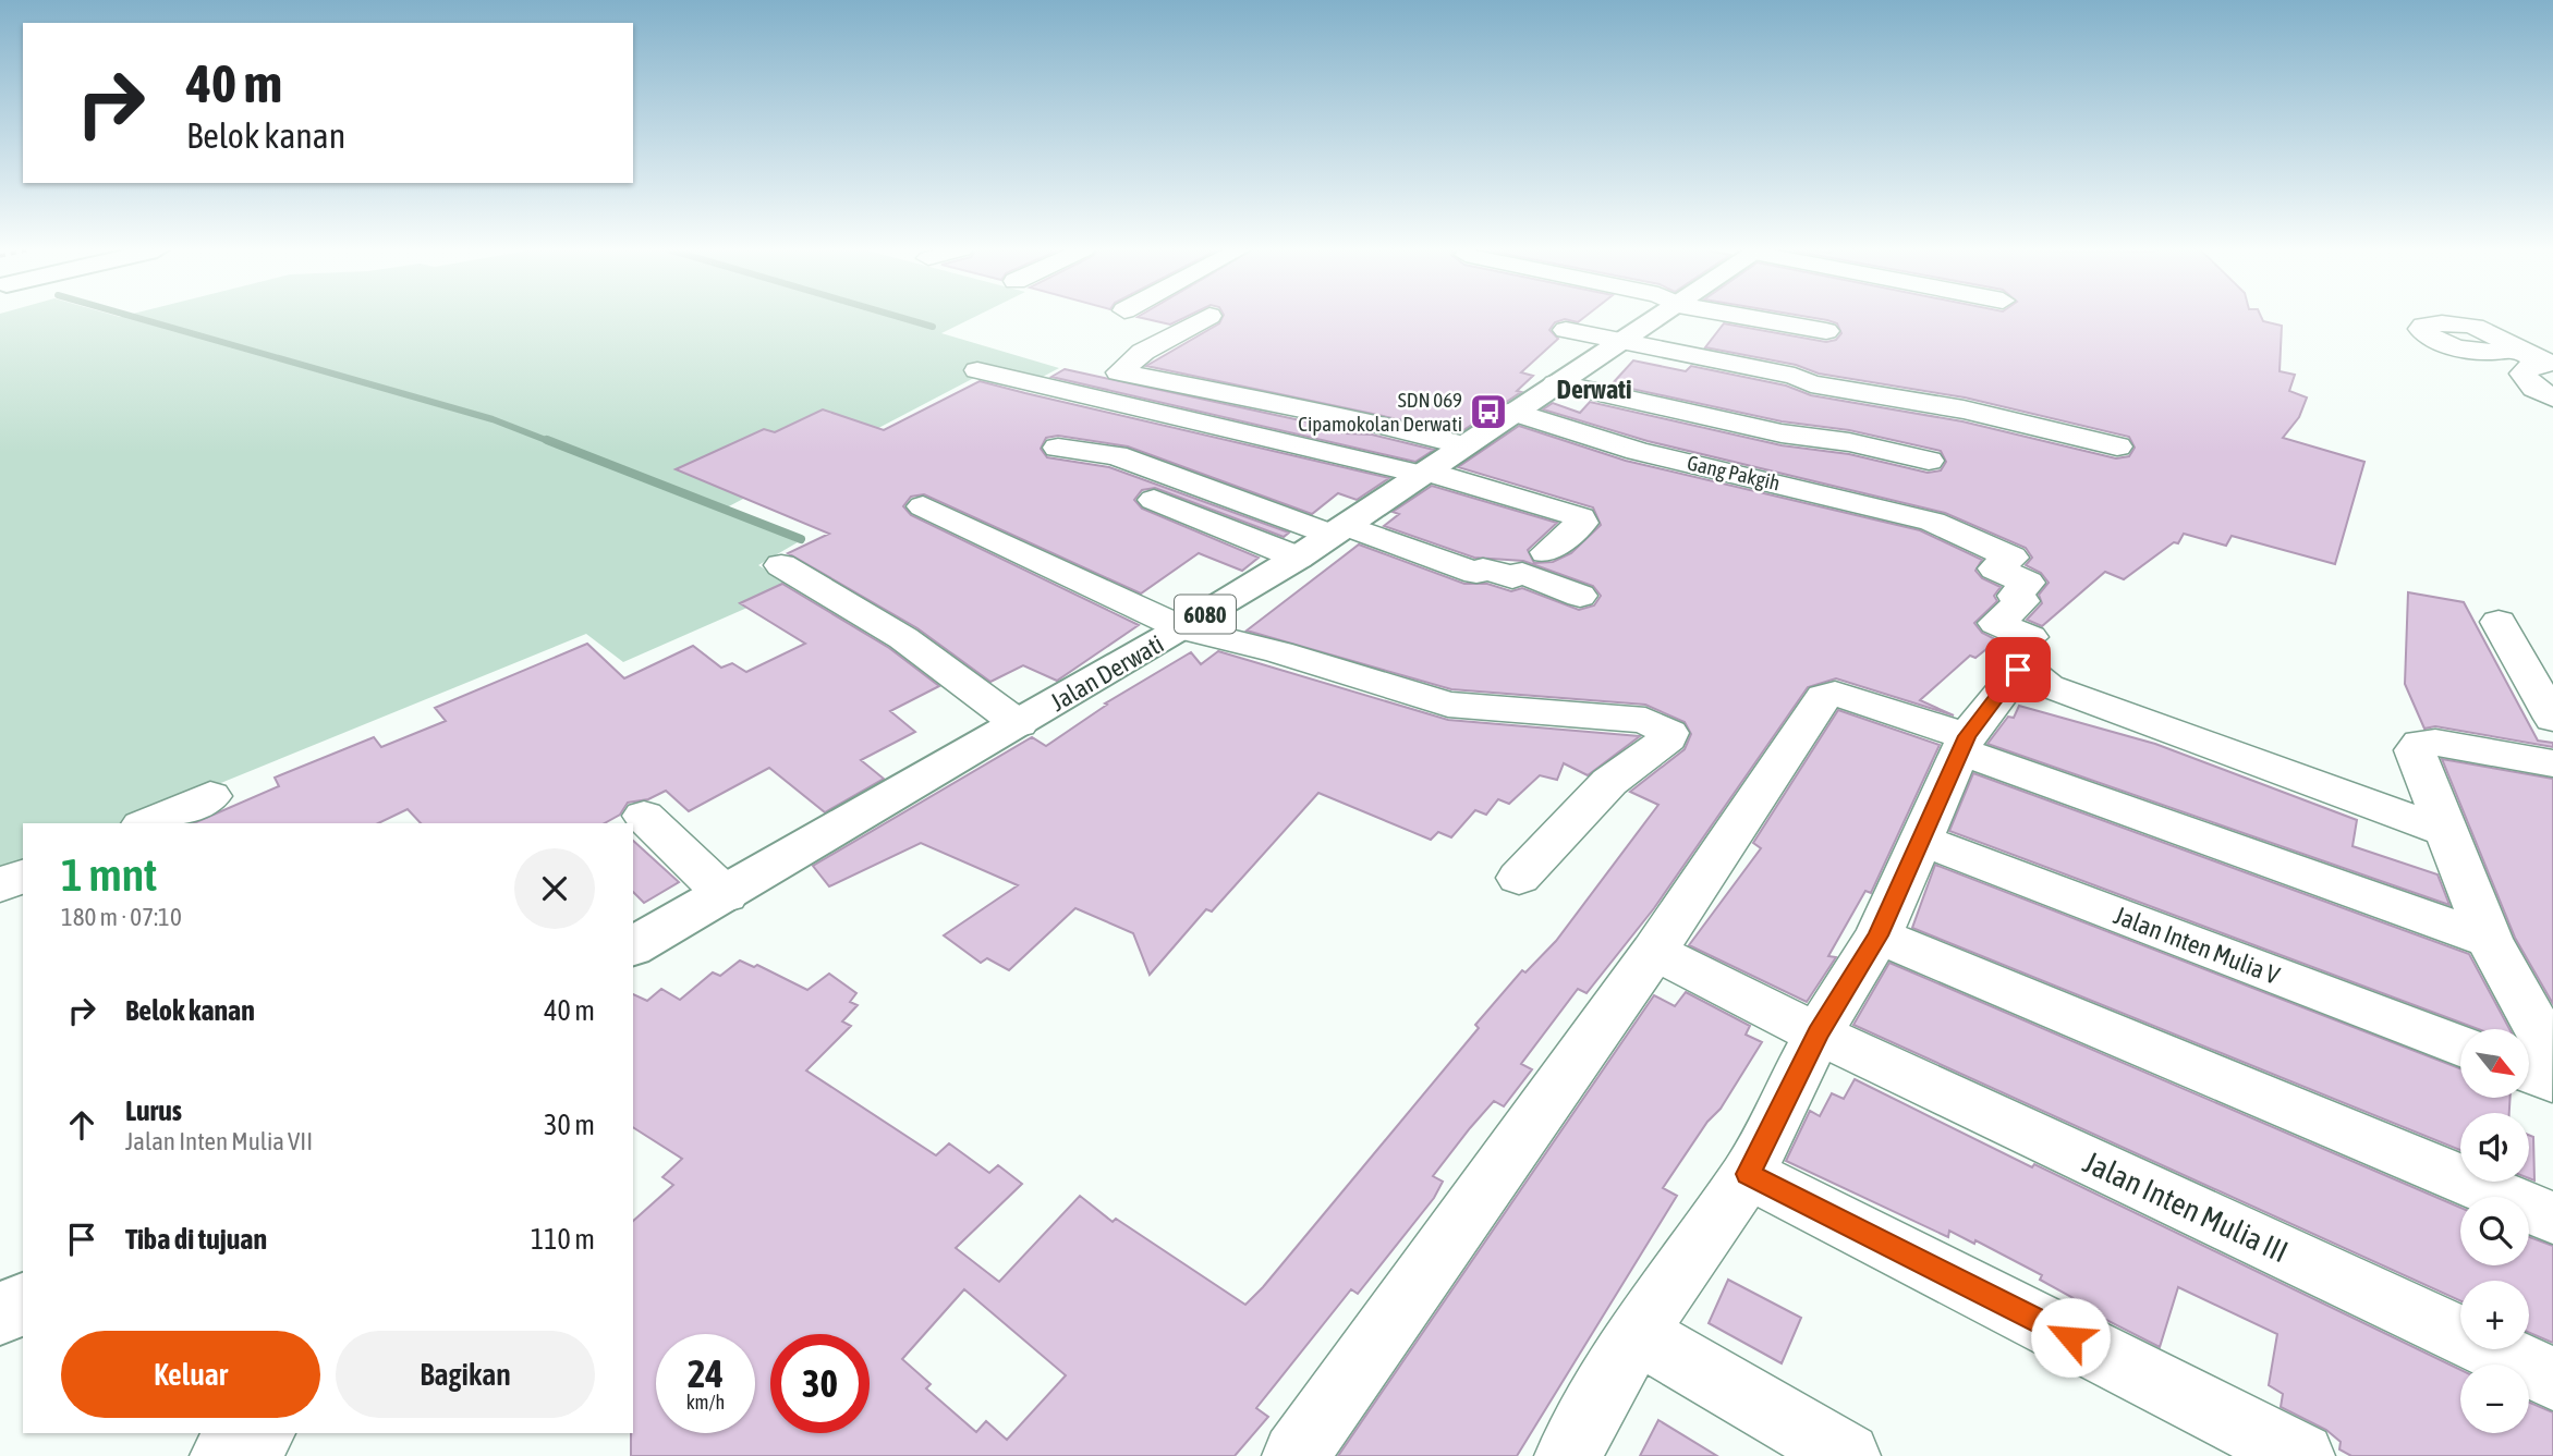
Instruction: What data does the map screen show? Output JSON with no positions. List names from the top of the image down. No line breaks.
{"streets":{"main road":["6080","Jalan Derwati"],"street":["Gang Pakgih","Jalan Inten Mulia V","Jalan Inten Mulia III"]},"crossings":[["Gang Pakgih","Jalan Derwati"]],"districts":["Derwati"],"places":{"bus stop":["SDN 069 Cipamokolan Derwati"]},"north":"bottom right","page":{"turn":["40 m","Belok kanan"],"heading":["1 mnt","180 m · 07:10"],"list":[{"name":"Belok kanan","value":"40 m"},{"name":"Lurus","note":"Jalan Inten Mulia VII","value":"30 m"},{"name":"Tiba di tujuan","value":"110 m"}],"map_buttons":["+","−"],"buttons":["Keluar","Bagikan"],"speed":"24 km/h","limit":"30"}}
